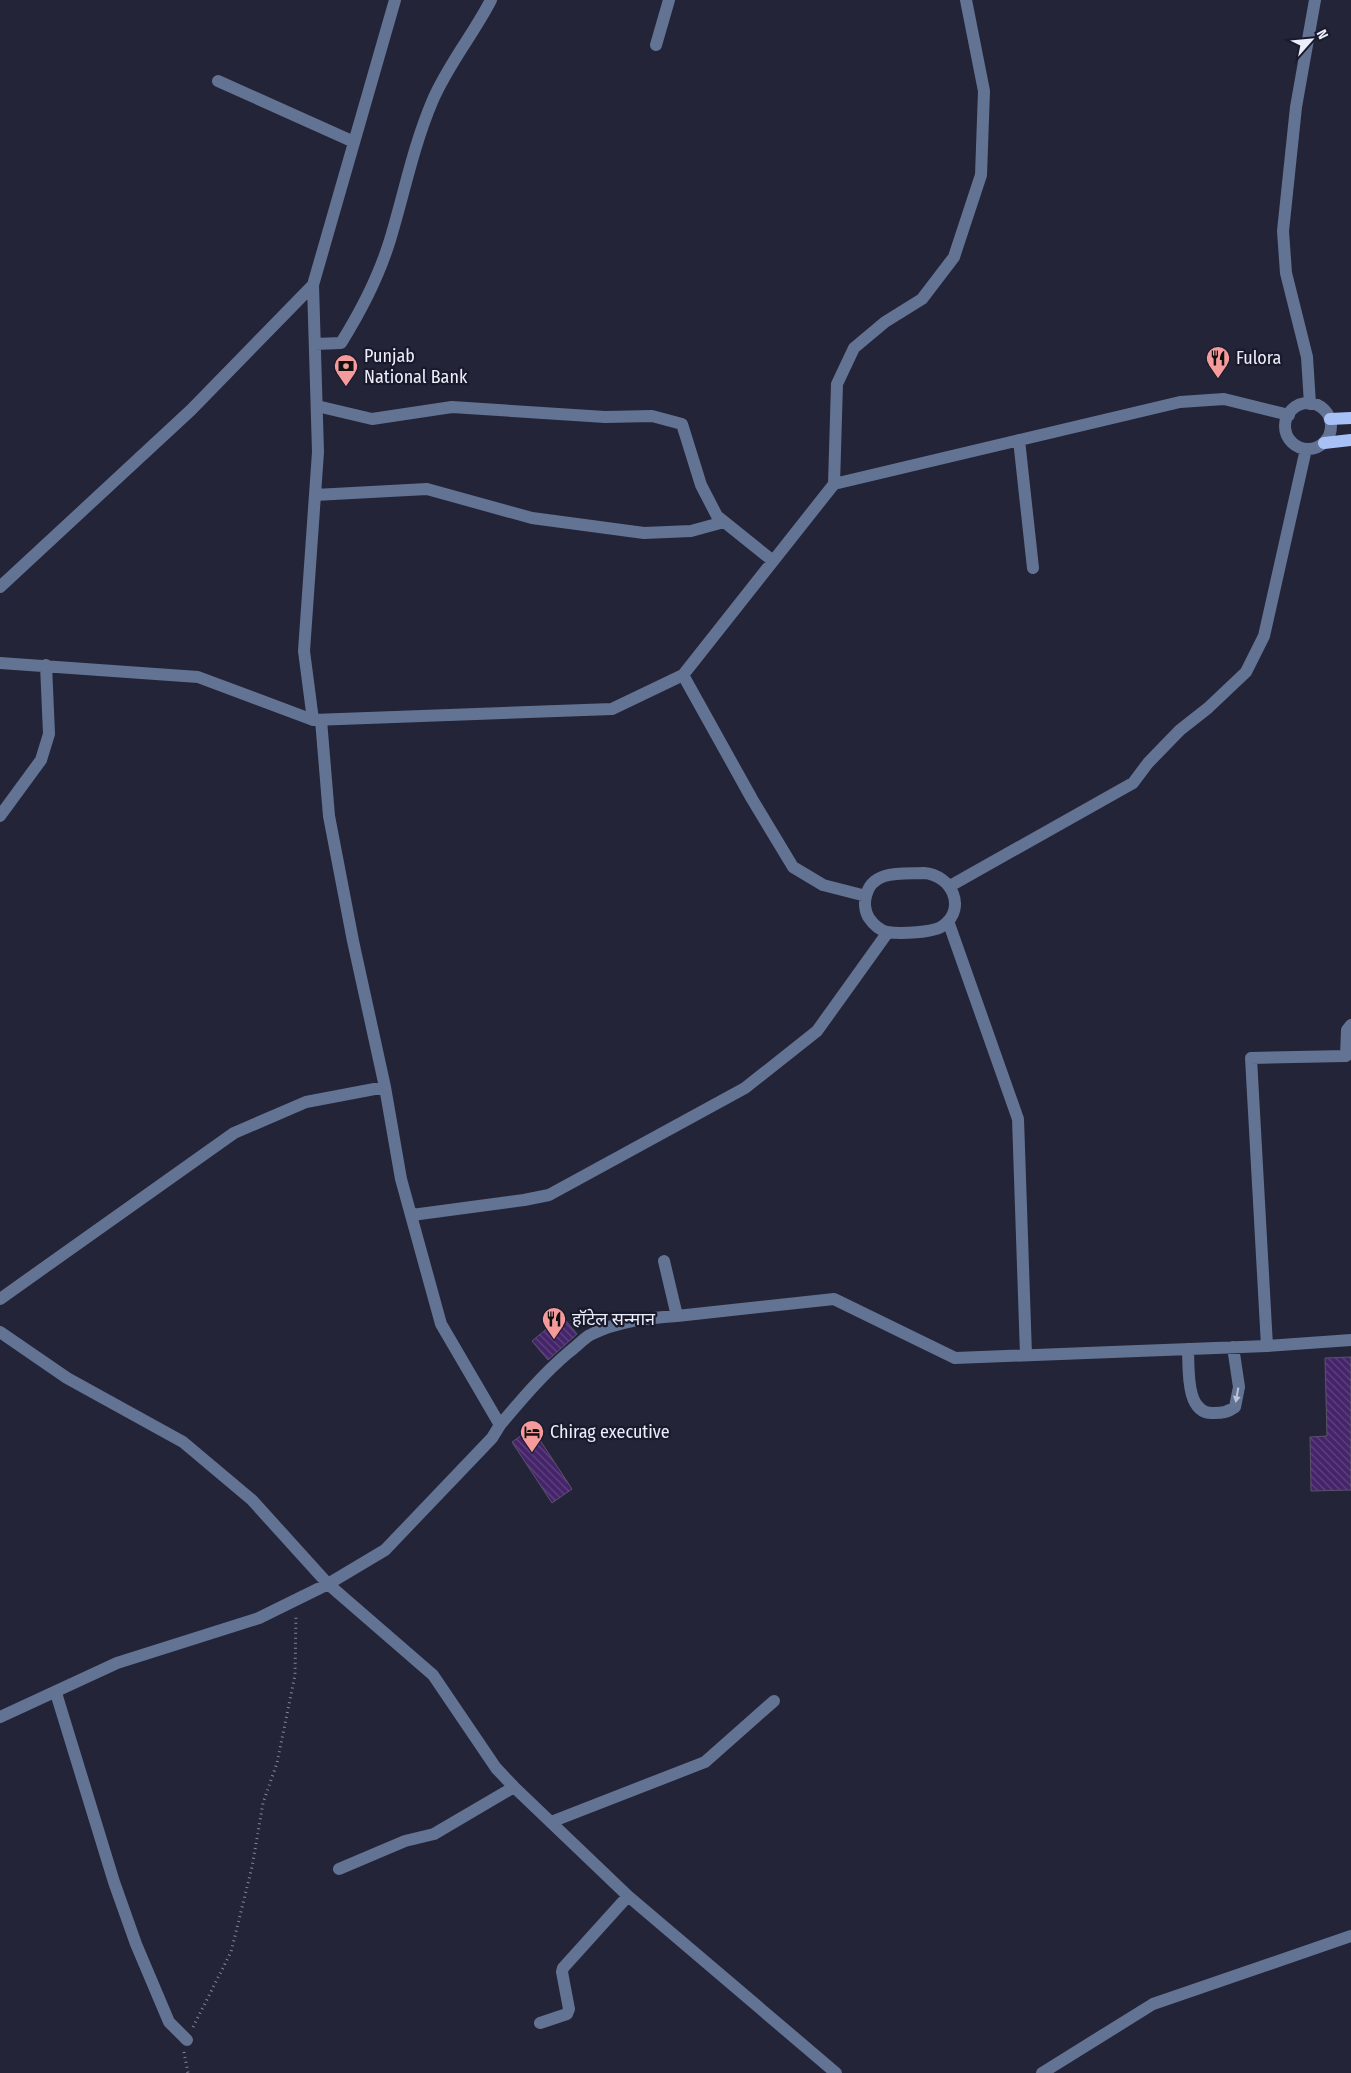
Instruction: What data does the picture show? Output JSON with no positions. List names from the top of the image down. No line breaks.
{"places":{"restaurant":["Fulora","हॉटेल सन्मान"],"bank":["Punjab National Bank"],"hotel":["Chirag executive"]},"north":"top right"}
